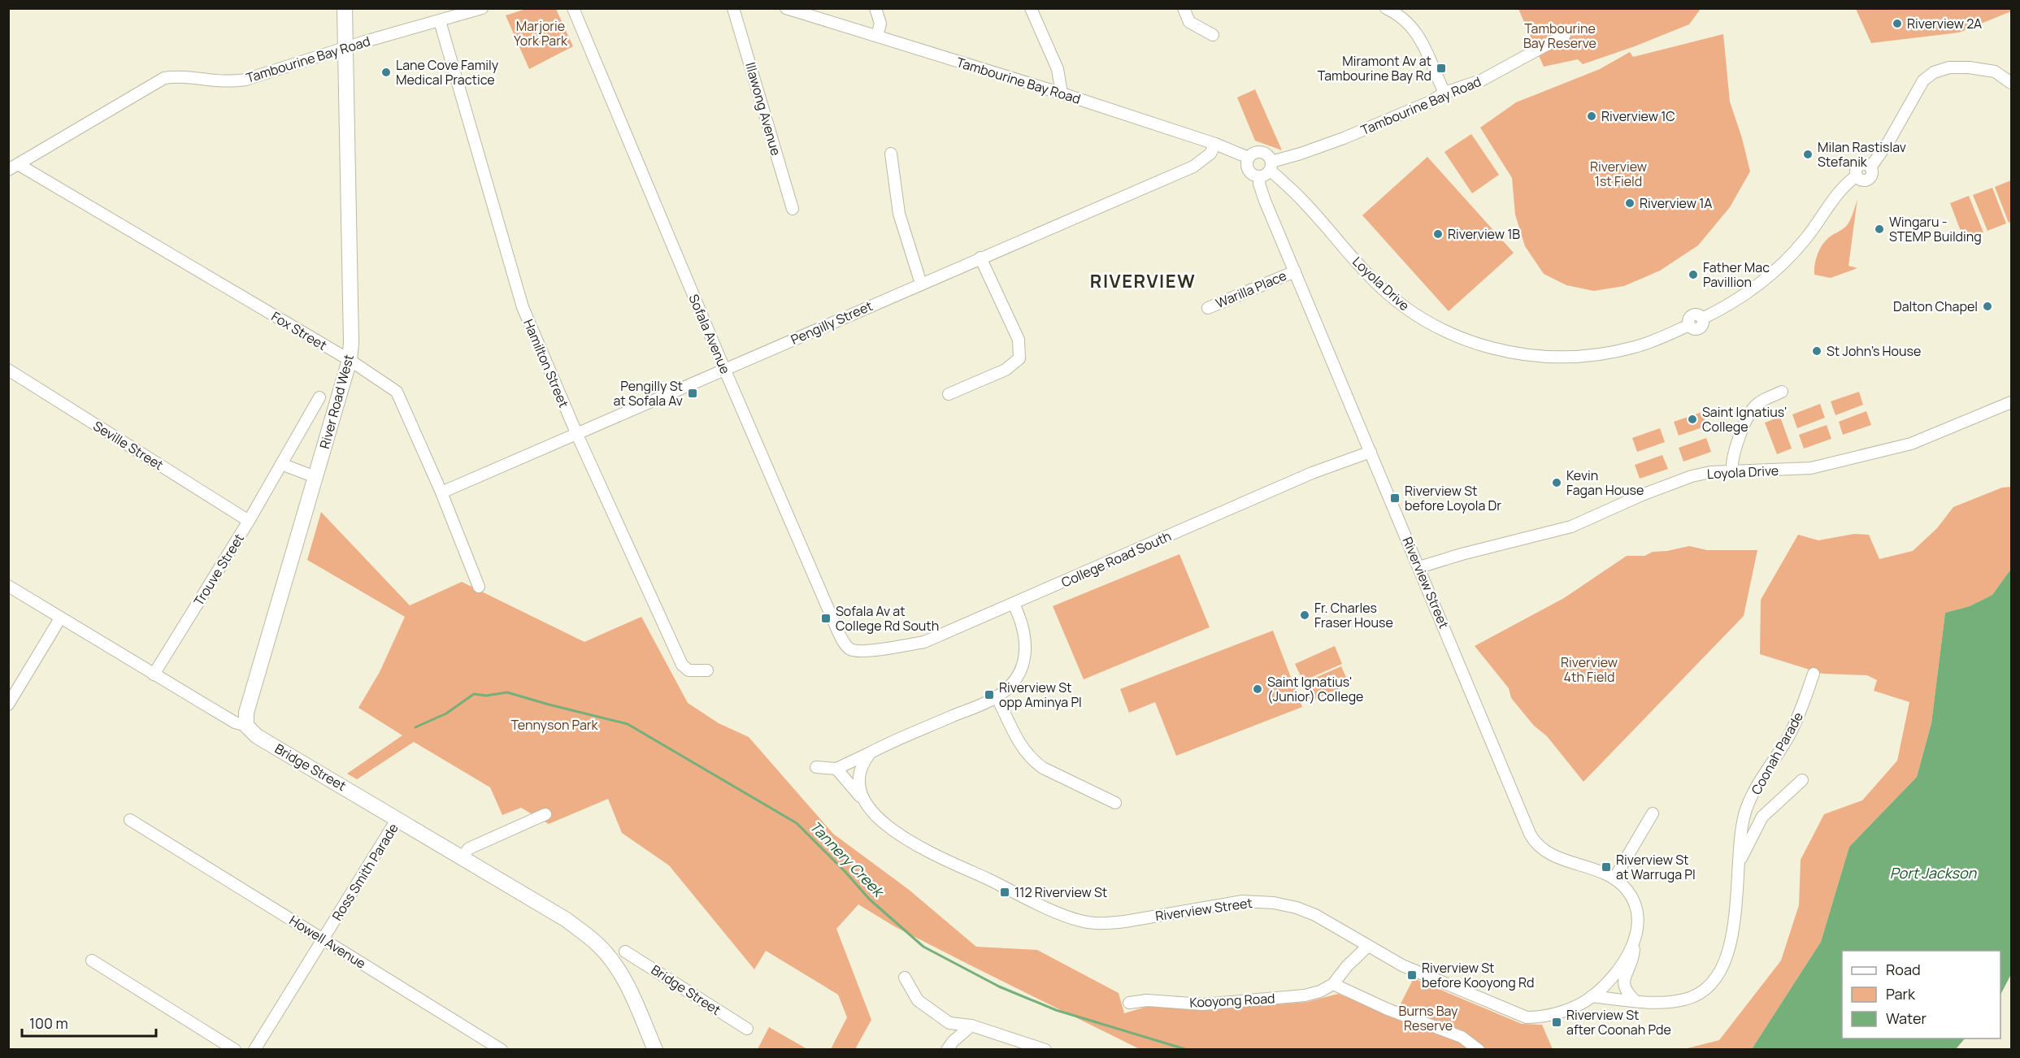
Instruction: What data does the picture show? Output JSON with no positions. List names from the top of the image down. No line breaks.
{"streets":{"main road":["River Road West","Bridge Street"],"street":["Tambourine Bay Road","Illawong Avenue","Loyola Drive","Warilla Place","Pengilly Street","Fox Street","Sofala Avenue","Hamilton Street","Seville Street","College Road South","Trouve Street","Riverview Street","Coonah Parade","Ross Smith Parade","Howell Avenue","Kooyong Road"]},"crossings":[["Tambourine Bay Road","Loyola Drive"],["Tambourine Bay Road","Pengilly Street"],["Tambourine Bay Road","Fox Street"],["Tambourine Bay Road","Hamilton Street"],["Tambourine Bay Road","River Road West"],["Tambourine Bay Road","Riverview Street"],["Loyola Drive","Riverview Street"],["Warilla Place","Riverview Street"],["Pengilly Street","Fox Street"],["Pengilly Street","Sofala Avenue"],["Pengilly Street","Hamilton Street"],["Fox Street","River Road West"],["Sofala Avenue","College Road South"],["River Road West","Bridge Street"],["Seville Street","Trouve Street"],["College Road South","Riverview Street"],["Trouve Street","Bridge Street"],["Riverview Street","Coonah Parade"],["Riverview Street","Kooyong Road"],["Bridge Street","Ross Smith Parade"],["Ross Smith Parade","Howell Avenue"]],"districts":["RIVERVIEW"],"water":["Tannery Creek","Port Jackson"],"parks":["Marjorie York Park","Tambourine Bay Reserve","Riverview 1st Field","Riverview 4th Field","Tennyson Park","Burns Bay Reserve"],"places":{"other":["Riverview 2A","Lane Cove Family Medical Practice","Riverview 1C","Milan Rastislav Stefanik","Riverview 1A","Wingaru - STEMP Building","Riverview 1B","Father Mac Pavillion","Dalton Chapel","St John's House","Saint Ignatius' College","Kevin Fagan House","Fr. Charles Fraser House","Saint Ignatius' (Junior) College"],"transit":["Miramont Av at Tambourine Bay Rd","Pengilly St at Sofala Av","Riverview St before Loyola Dr","Sofala Av at College Rd South","Riverview St opp Aminya Pl","Riverview St at Warruga Pl","112 Riverview St","Riverview St before Kooyong Rd","Riverview St after Coonah Pde"]},"legend":["Road","Park","Water"],"scale_bar":"100 m"}
